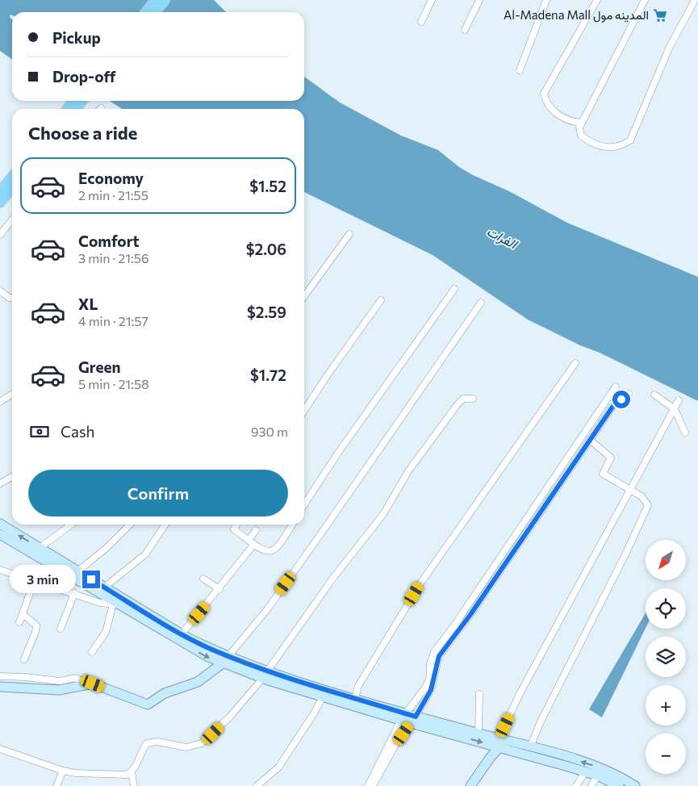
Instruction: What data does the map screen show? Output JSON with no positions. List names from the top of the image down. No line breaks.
{"water":["الفرات"],"places":{"supermarket":["Al-Madena Mall المدينه مول"]},"north":"bottom left","page":{"banner":["Pickup","Drop-off"],"heading":"Choose a ride","list":[{"name":"Economy","note":"2 min · 21:55","value":"$1.52"},{"name":"Comfort","note":"3 min · 21:56","value":"$2.06"},{"name":"XL","note":"4 min · 21:57","value":"$2.59"},{"name":"Green","note":"5 min · 21:58","value":"$1.72"}],"pay":["Cash","930 m"],"buttons":"Confirm","map_buttons":["+","−"],"bubble":"3 min"}}
